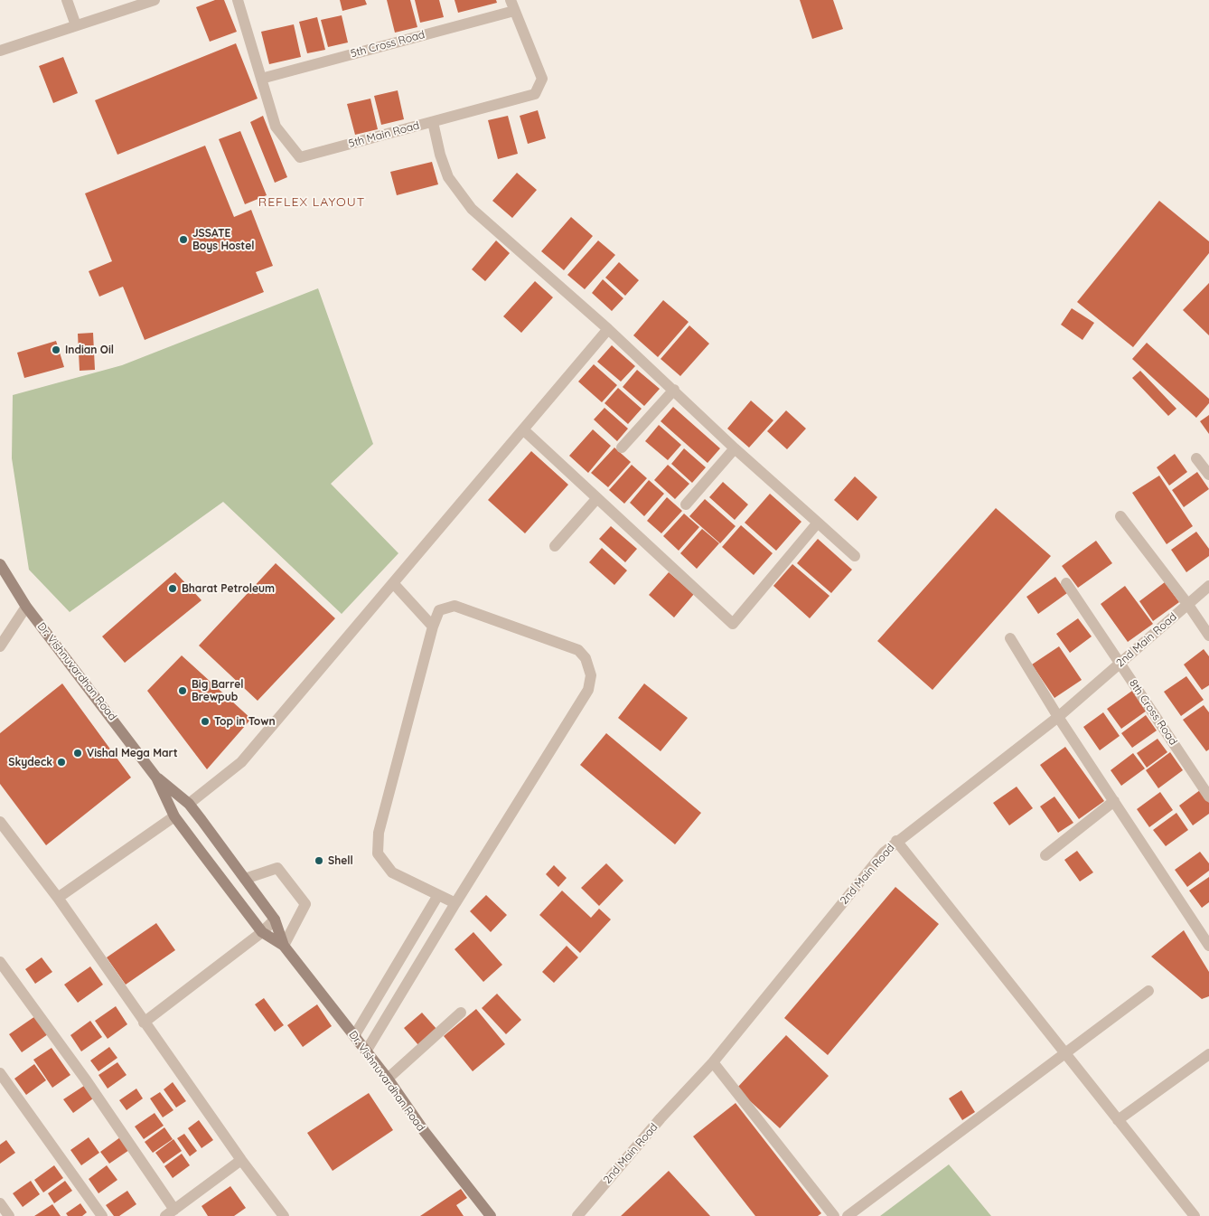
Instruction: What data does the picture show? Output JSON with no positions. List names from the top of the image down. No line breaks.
{"streets":{"main road":["Dr. Vishnuvardhan Road"],"street":["5th Cross Road","5th Main Road","2nd Main Road","8th Cross Road"]},"crossings":[["5th Cross Road","5th Main Road"],["2nd Main Road","8th Cross Road"]],"districts":["REFLEX LAYOUT"],"places":["JSSATE Boys Hostel","Indian Oil","Bharat Petroleum","Big Barrel Brewpub","Top in Town","Vishal Mega Mart","Skydeck","Shell"]}
